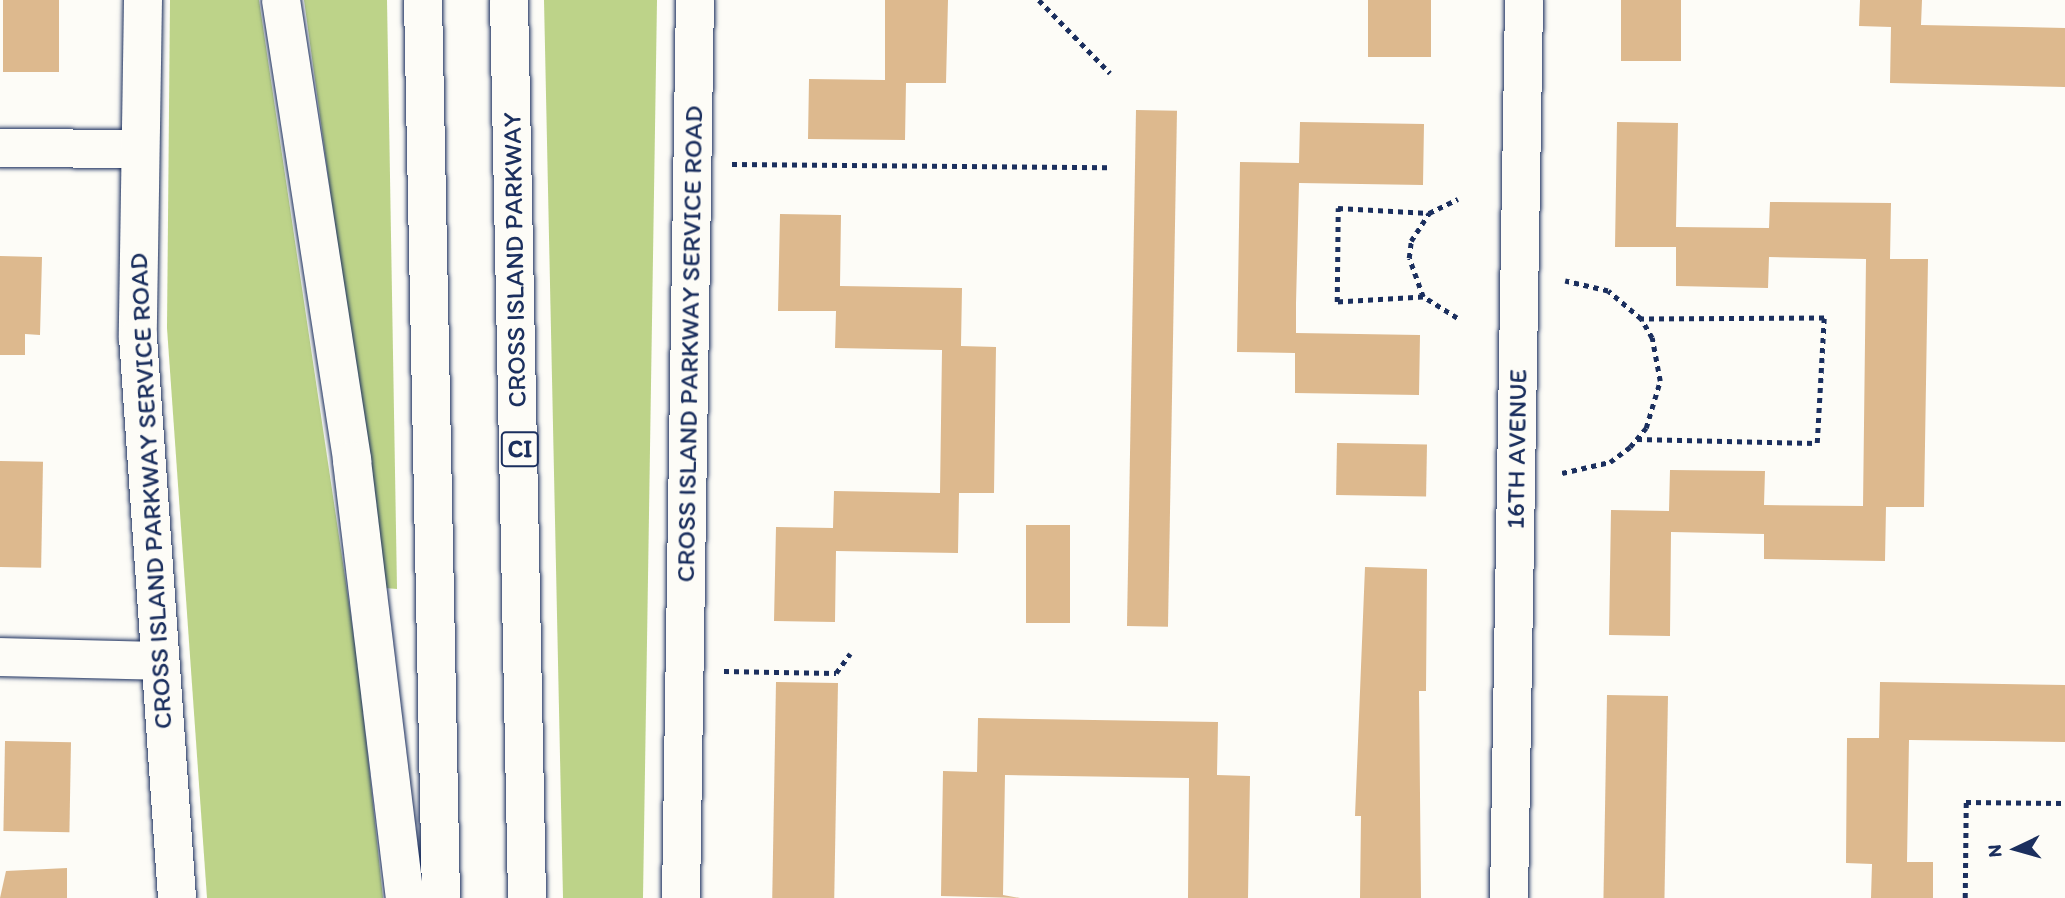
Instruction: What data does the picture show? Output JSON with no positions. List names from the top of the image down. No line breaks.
{"streets":{"main road":["CROSS ISLAND PARKWAY","CROSS ISLAND PARKWAY SERVICE ROAD","CI","16TH AVENUE"]},"north":"left"}
